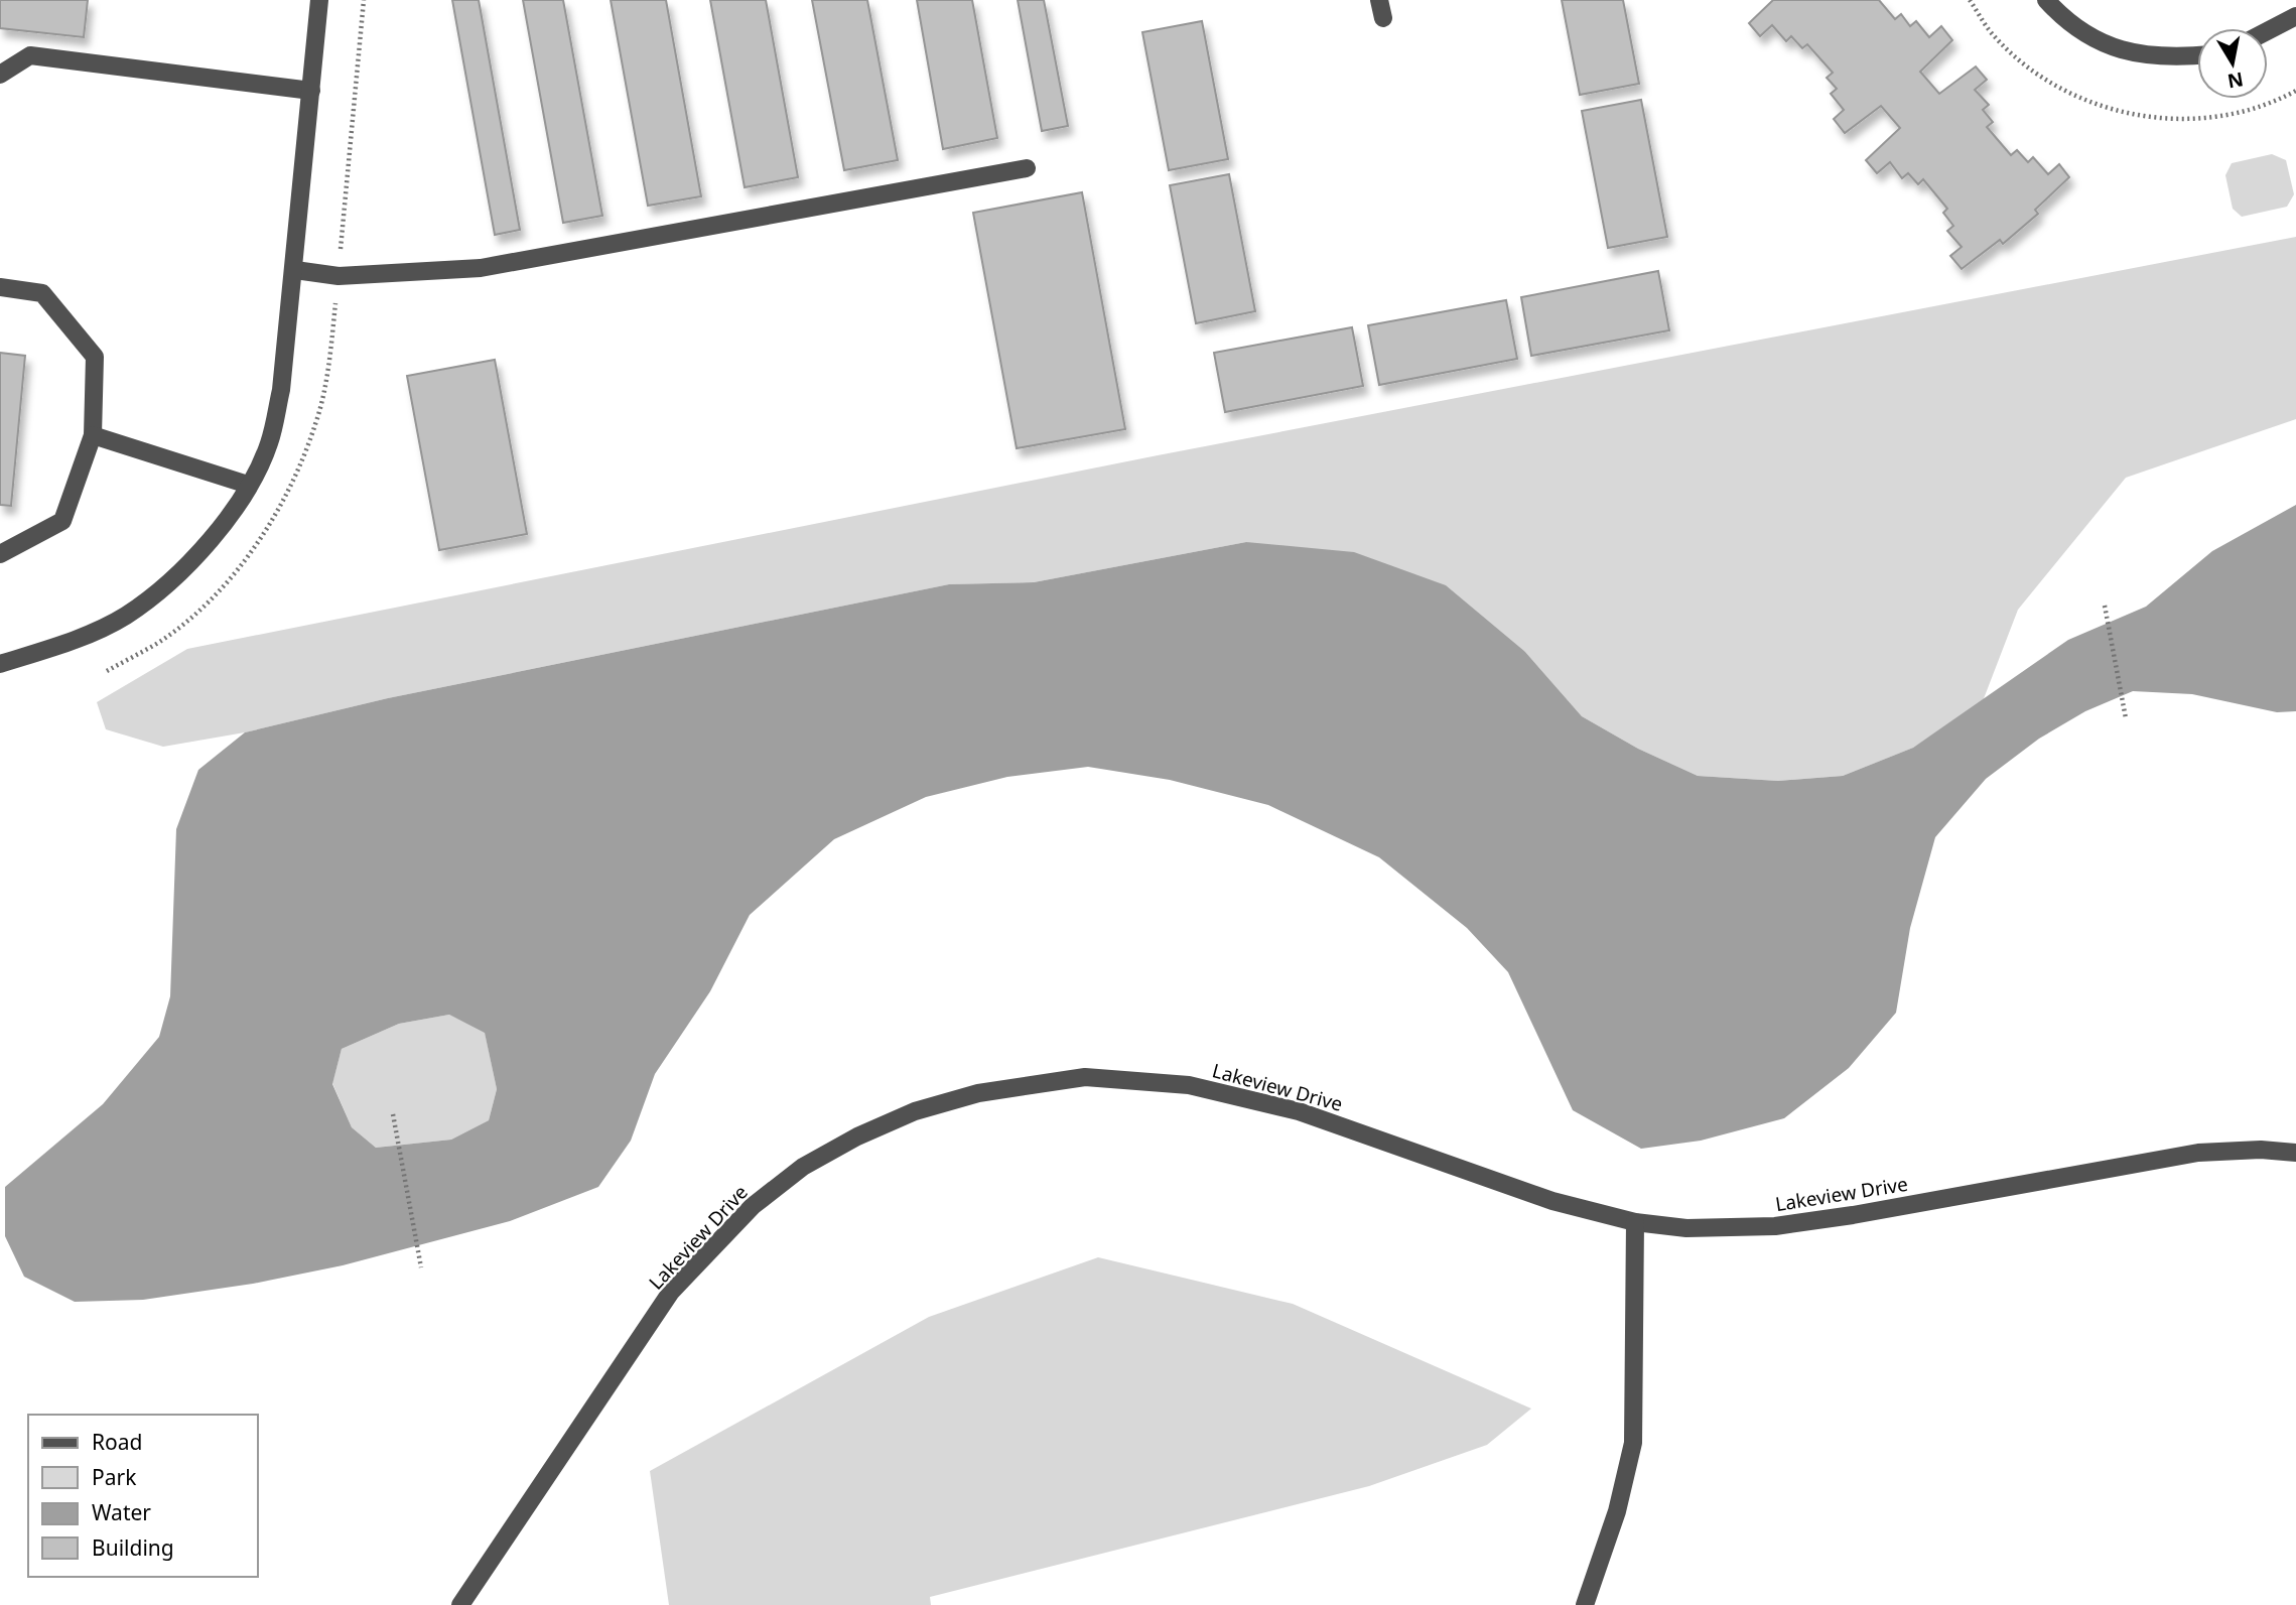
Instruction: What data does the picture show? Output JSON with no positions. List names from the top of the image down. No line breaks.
{"streets":{"street":["Lakeview Drive"]},"legend":["Road","Park","Water","Building"],"north":"bottom"}
